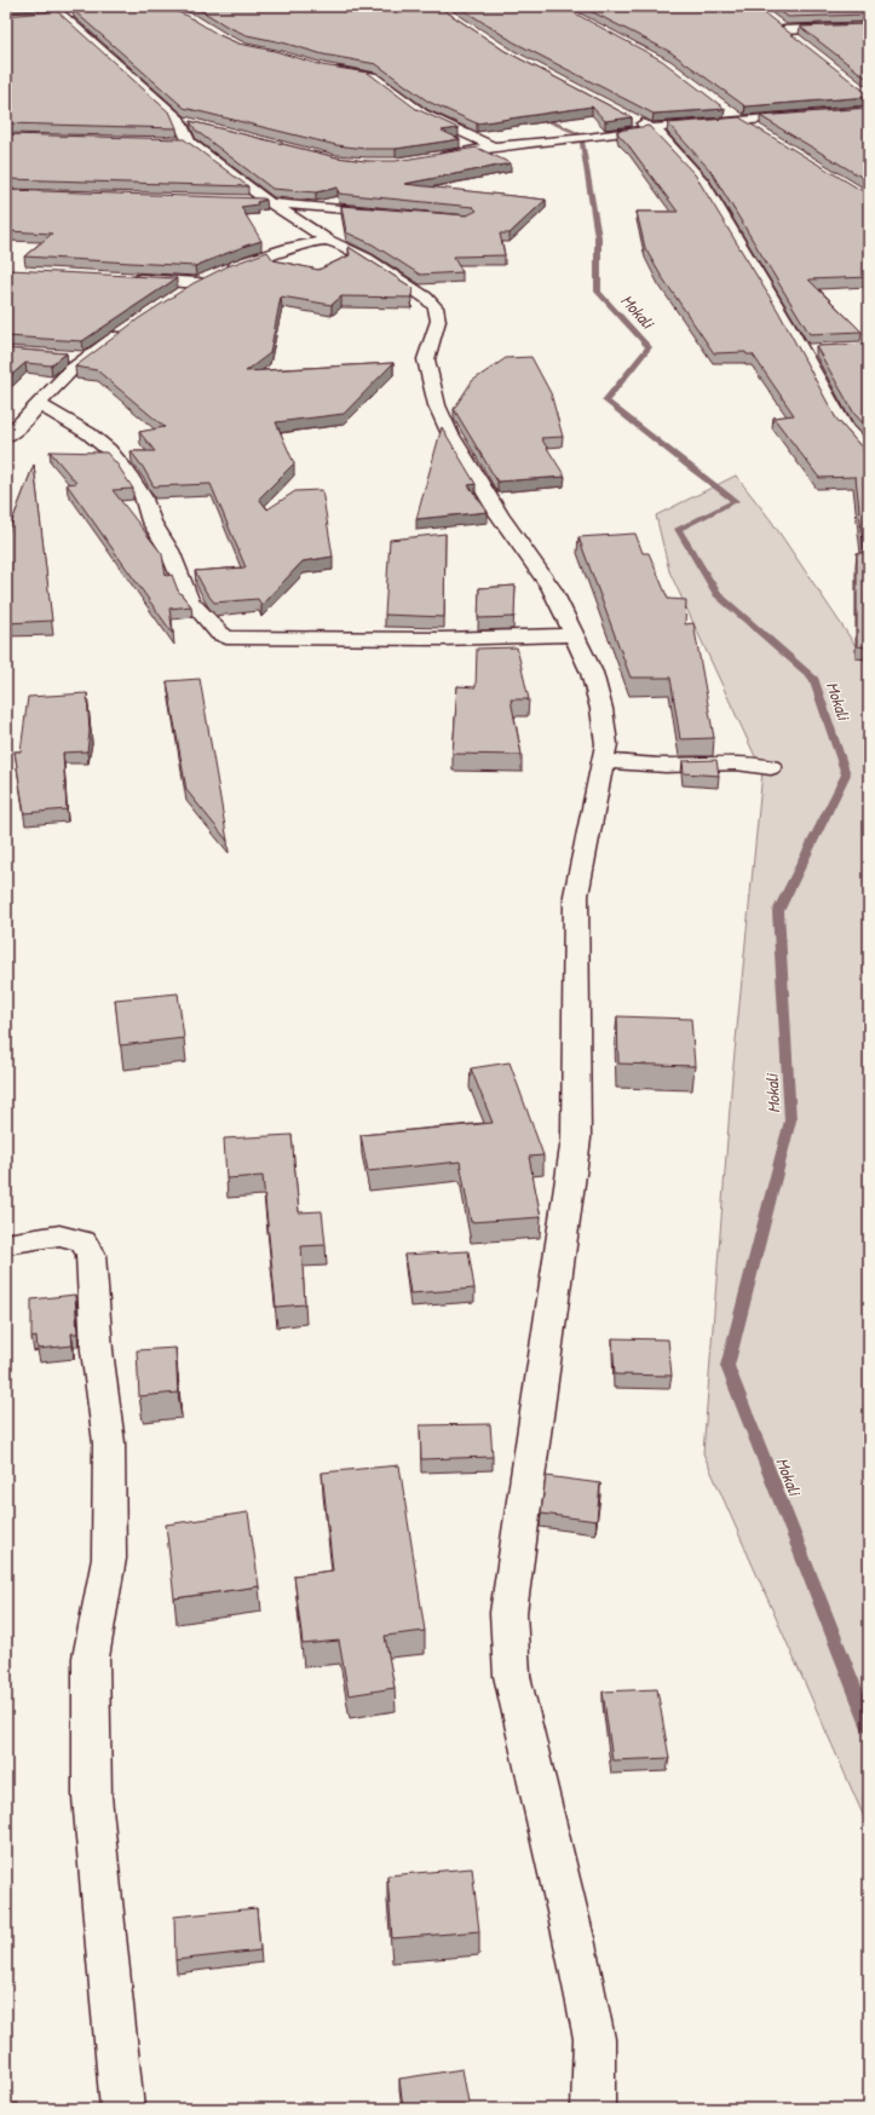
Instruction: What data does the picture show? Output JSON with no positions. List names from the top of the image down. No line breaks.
{"water":["Mokali"]}
